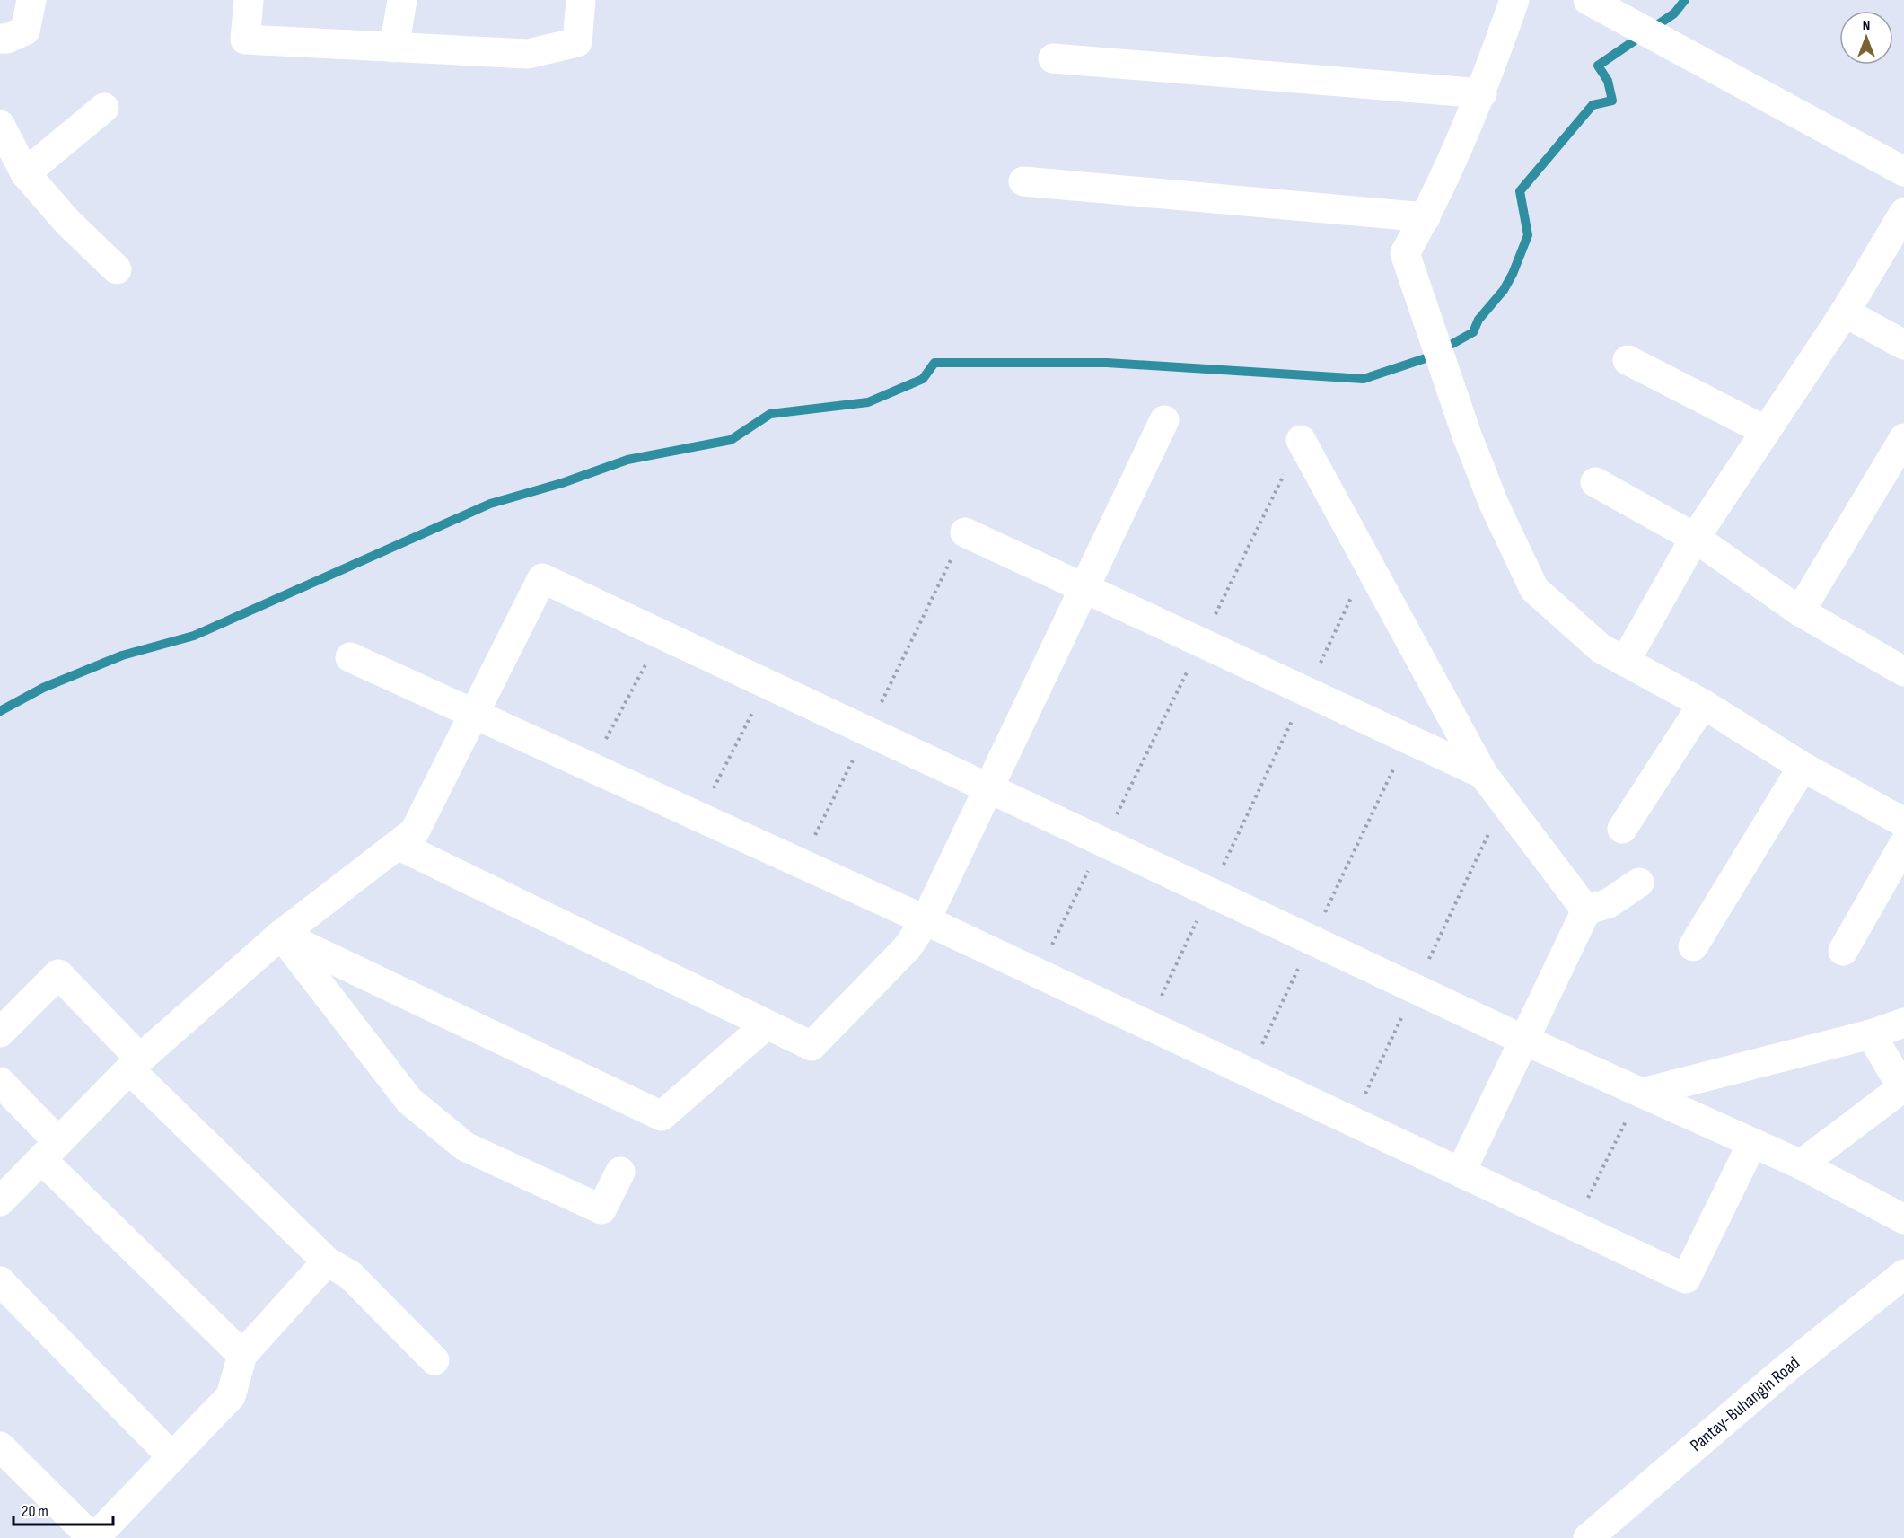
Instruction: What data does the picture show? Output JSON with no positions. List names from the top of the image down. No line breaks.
{"streets":{"street":["Pantay-Buhangin Road"]},"scale_bar":"20 m","north":"top"}
